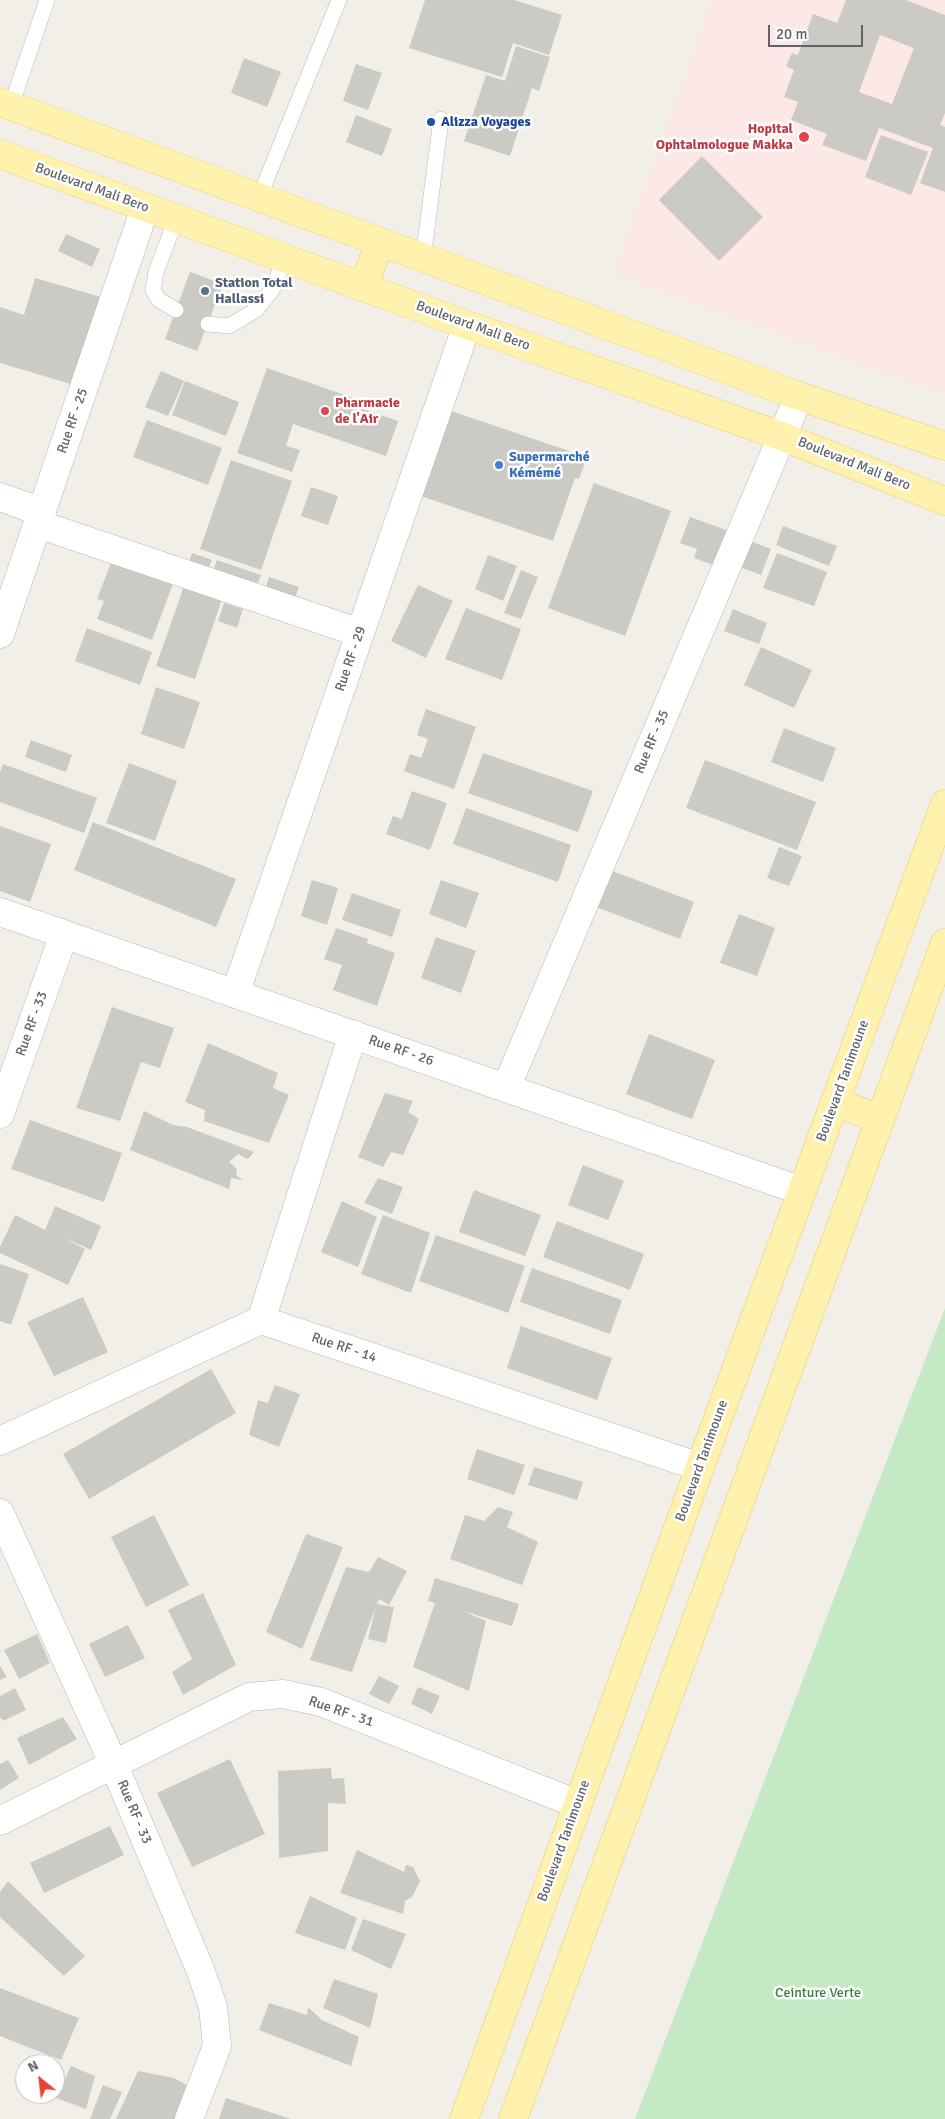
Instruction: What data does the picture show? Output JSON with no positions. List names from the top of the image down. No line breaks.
{"streets":{"main road":["Boulevard Mali Bero","Boulevard Tanimoune"],"street":["Rue RF - 25","Rue RF - 29","Rue RF - 35","Rue RF - 33","Rue RF - 26","Rue RF - 14","Rue RF - 31"]},"crossings":[["Boulevard Mali Bero","Rue RF - 25"],["Boulevard Mali Bero","Rue RF - 29"],["Boulevard Mali Bero","Rue RF - 35"],["Rue RF - 29","Rue RF - 26"],["Rue RF - 35","Rue RF - 26"],["Rue RF - 33","Rue RF - 26"],["Rue RF - 33","Rue RF - 31"],["Rue RF - 26","Boulevard Tanimoune"],["Boulevard Tanimoune","Rue RF - 14"],["Boulevard Tanimoune","Rue RF - 31"]],"parks":["Ceinture Verte"],"places":["Alizza Voyages","Hopital Ophtalmologue Makka","Station Total Hallassi","Pharmacie de l'Air","Supermarché Kémémé"],"scale_bar":"20 m","north":"top left"}
